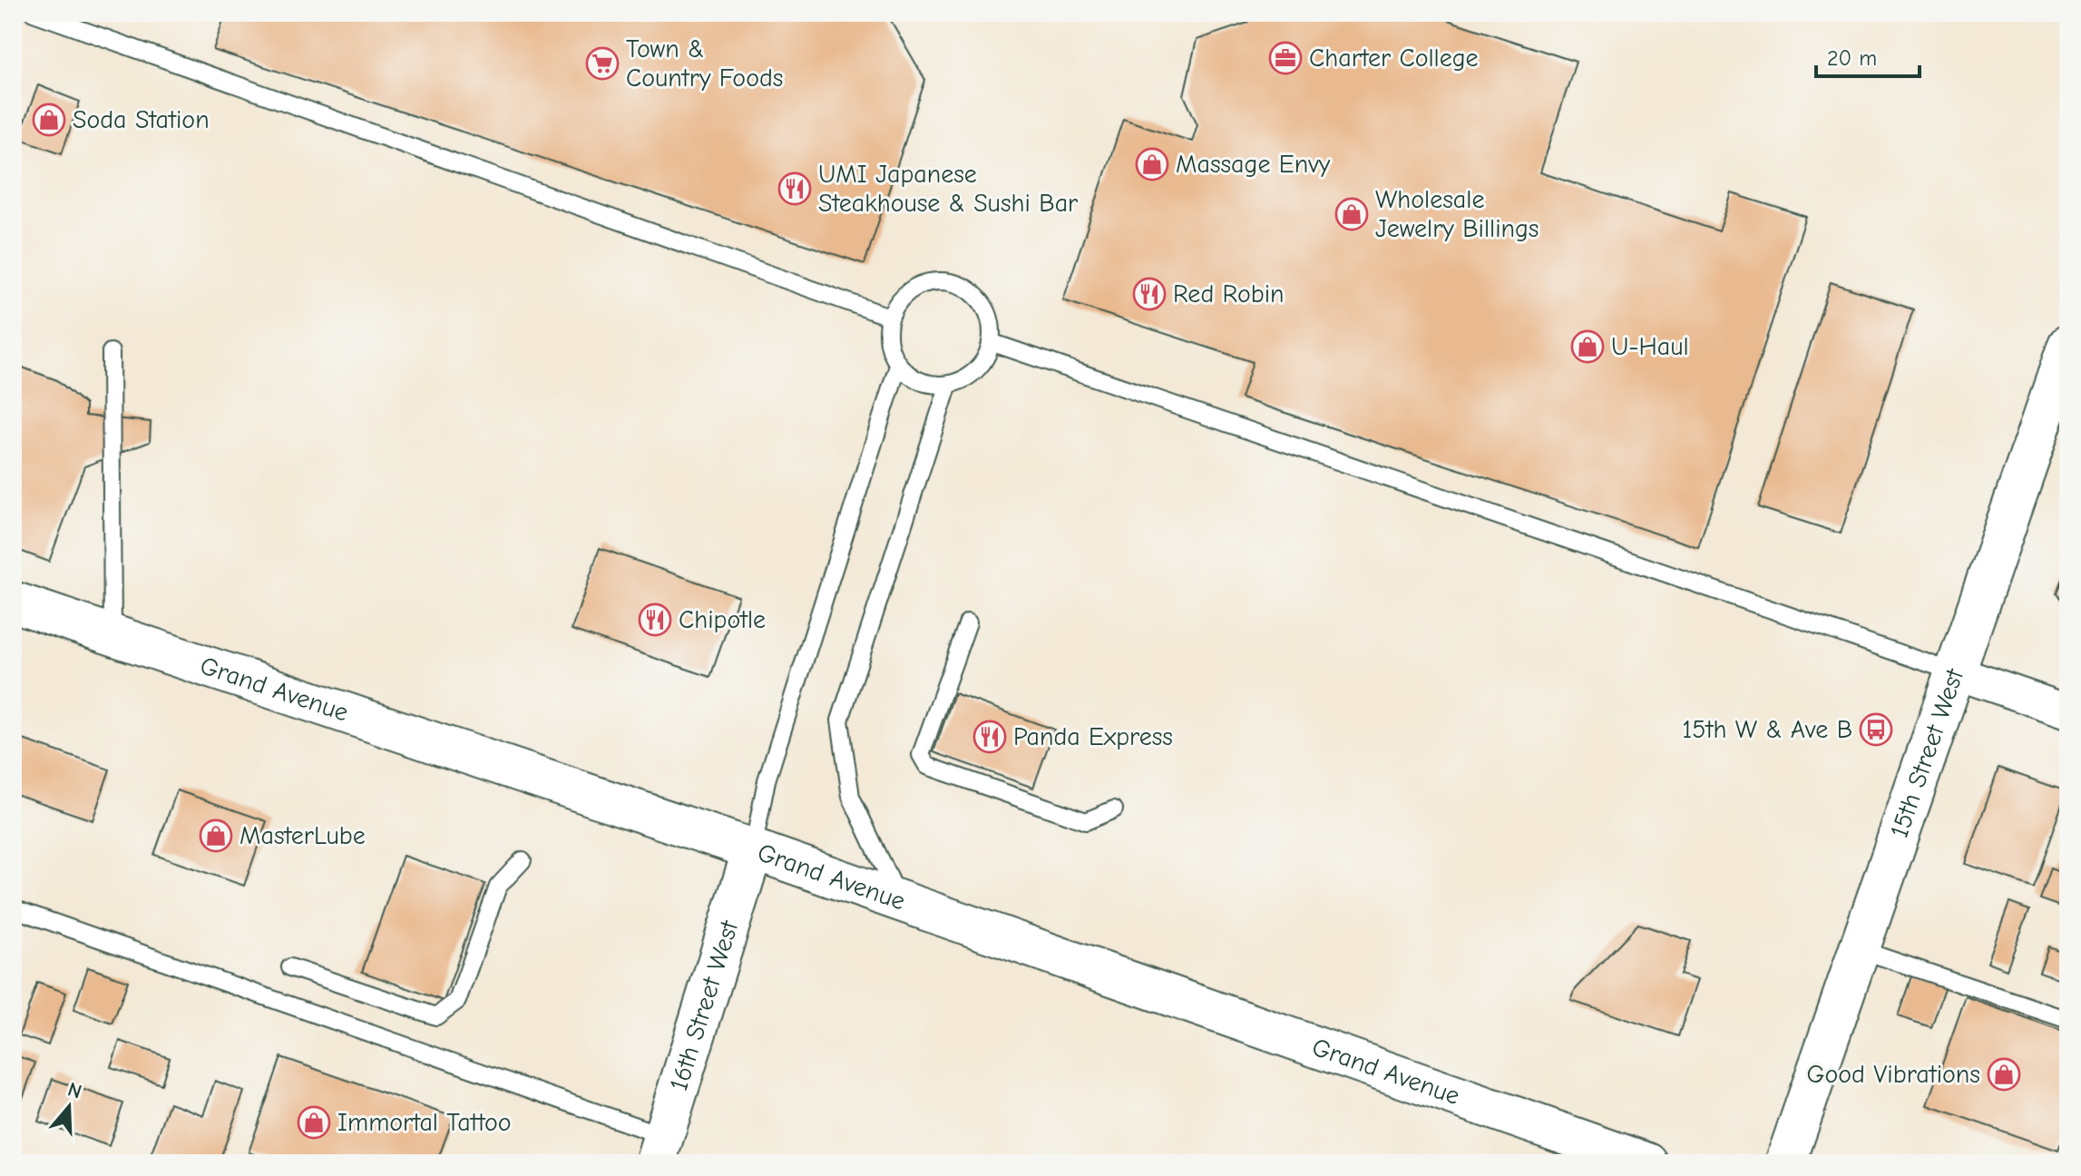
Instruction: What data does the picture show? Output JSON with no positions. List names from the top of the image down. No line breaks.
{"streets":{"main road":["Grand Avenue","15th Street West","16th Street West"]},"crossings":[["Grand Avenue","16th Street West"]],"places":{"office":["Charter College"],"supermarket":["Town & Country Foods"],"shop":["Soda Station","Massage Envy","Wholesale Jewelry Billings","U-Haul","MasterLube","Good Vibrations","Immortal Tattoo"],"restaurant":["UMI Japanese Steakhouse & Sushi Bar","Red Robin","Chipotle","Panda Express"],"bus stop":["15th W & Ave B"]},"scale_bar":"20 m","north":"top"}
